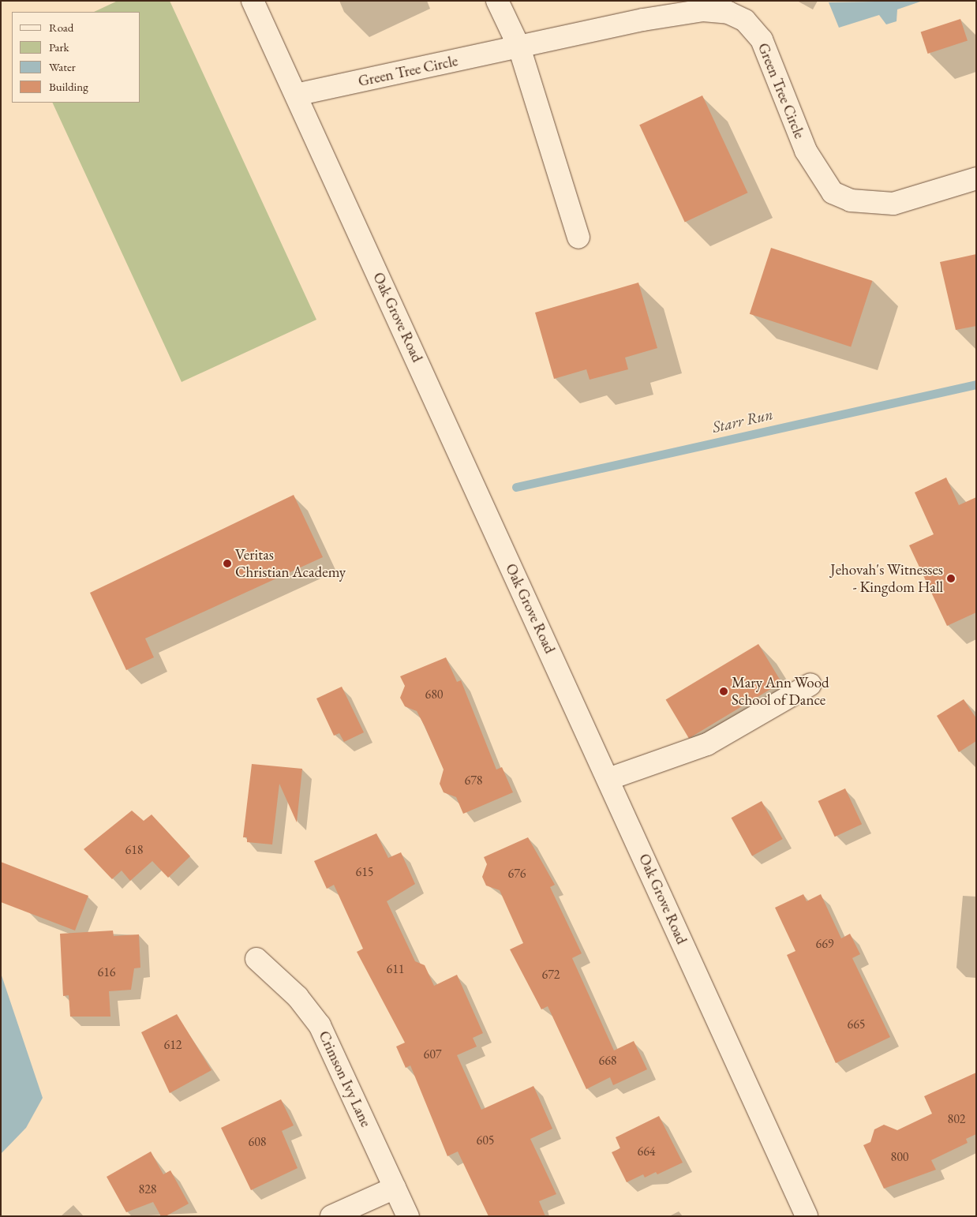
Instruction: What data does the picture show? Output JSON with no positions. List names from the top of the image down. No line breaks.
{"streets":{"street":["Green Tree Circle","Oak Grove Road","Crimson Ivy Lane"]},"crossings":[["Green Tree Circle","Oak Grove Road"]],"water":["Starr Run"],"places":["Veritas Christian Academy","Jehovah's Witnesses - Kingdom Hall","Mary Ann Wood School of Dance"],"house_numbers":["680","678","618","615","676","669","611","616","672","665","612","607","668","802","605","608","664","800","828"],"legend":["Road","Park","Water","Building"]}
